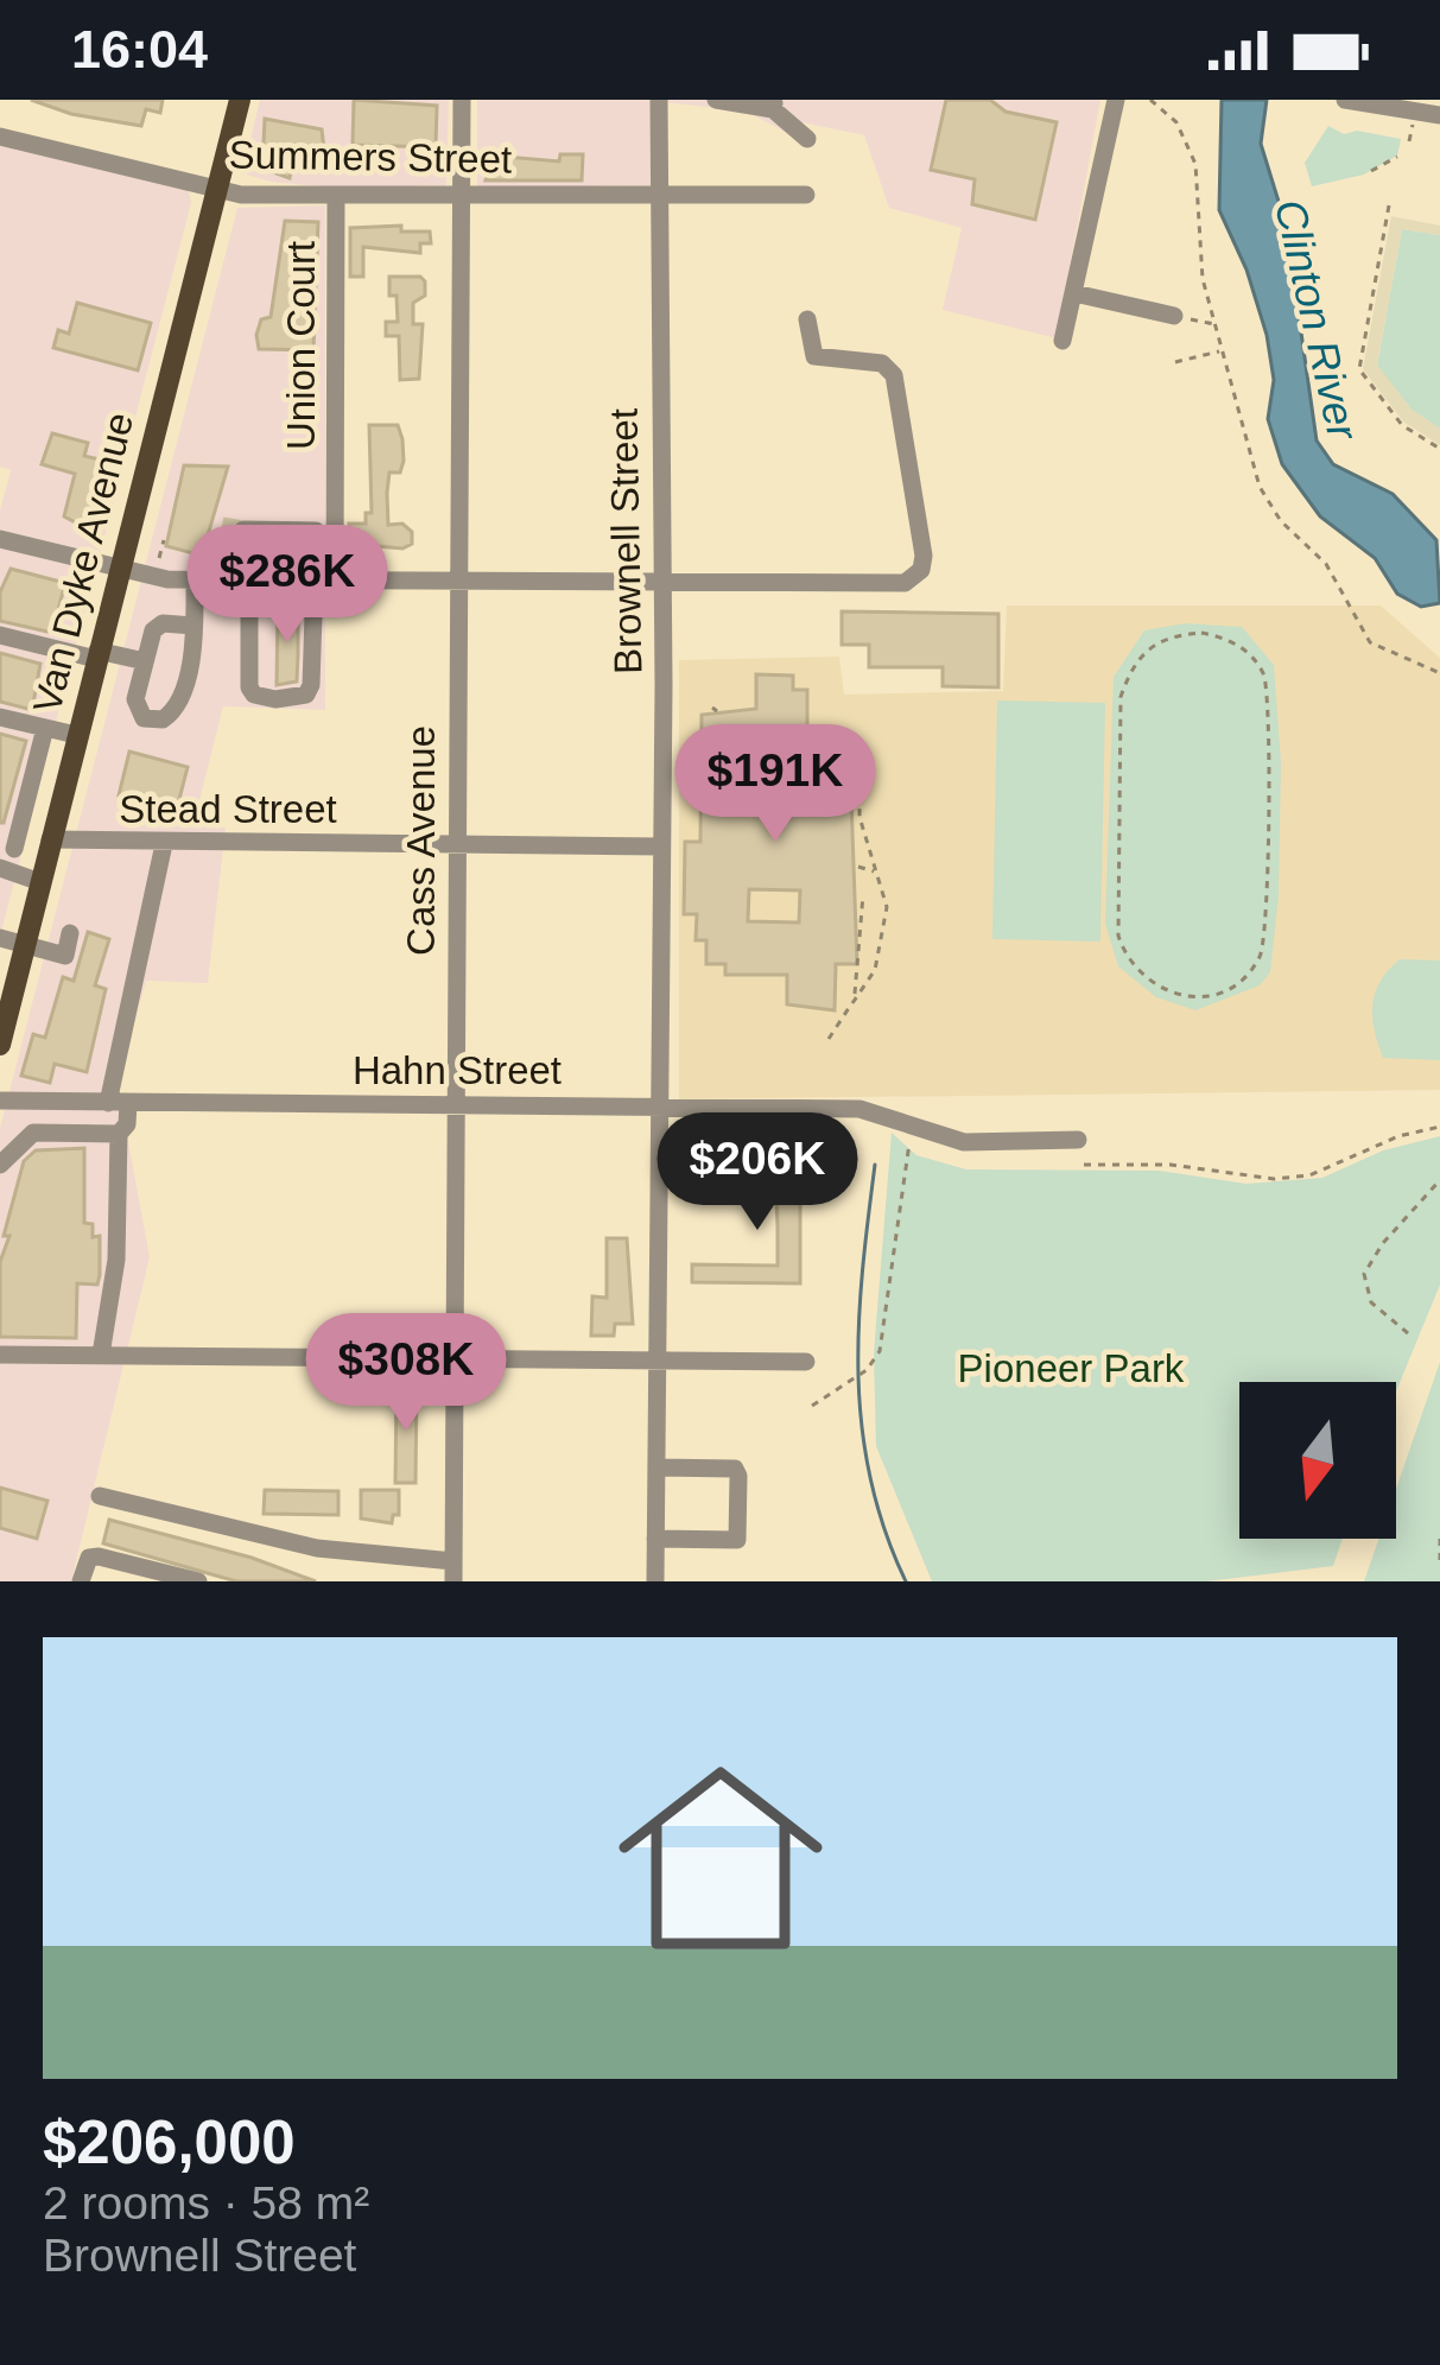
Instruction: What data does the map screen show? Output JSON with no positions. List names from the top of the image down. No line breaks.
{"streets":{"main road":["Van Dyke Avenue"],"street":["Summers Street","Union Court","Brownell Street","Stead Street","Cass Avenue","Hahn Street"]},"crossings":[["Summers Street","Union Court"],["Summers Street","Brownell Street"],["Summers Street","Van Dyke Avenue"],["Summers Street","Cass Avenue"],["Brownell Street","Stead Street"],["Brownell Street","Hahn Street"],["Van Dyke Avenue","Stead Street"],["Stead Street","Cass Avenue"],["Cass Avenue","Hahn Street"]],"water":["Clinton River"],"parks":["Pioneer Park"],"north":"bottom","page":{"status":"16:04","price":["$286K","$191K","$206K","$308K"],"list":[{"name":"$206,000","note":"2 rooms · 58 m² · Brownell Street"}]}}
